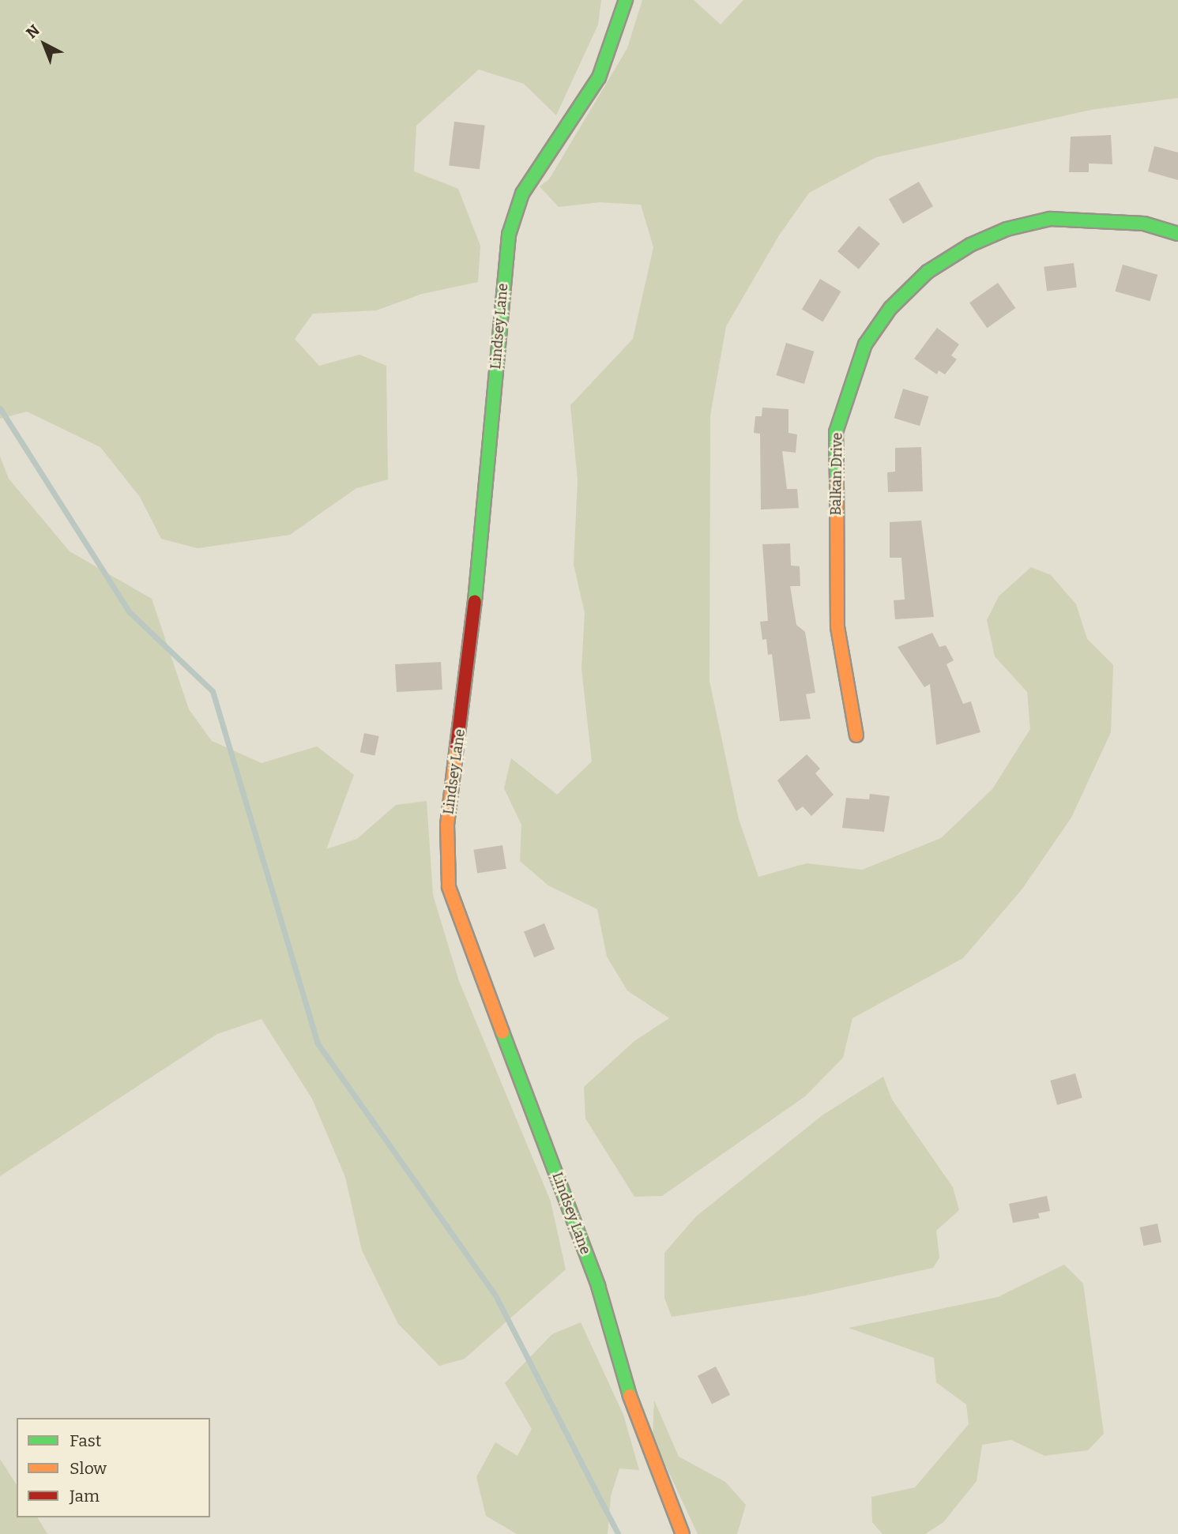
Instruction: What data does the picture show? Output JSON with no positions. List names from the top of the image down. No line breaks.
{"streets":{"street":["Lindsey Lane","Balkan Drive"]},"legend":["Fast","Slow","Jam"],"north":"top left"}
